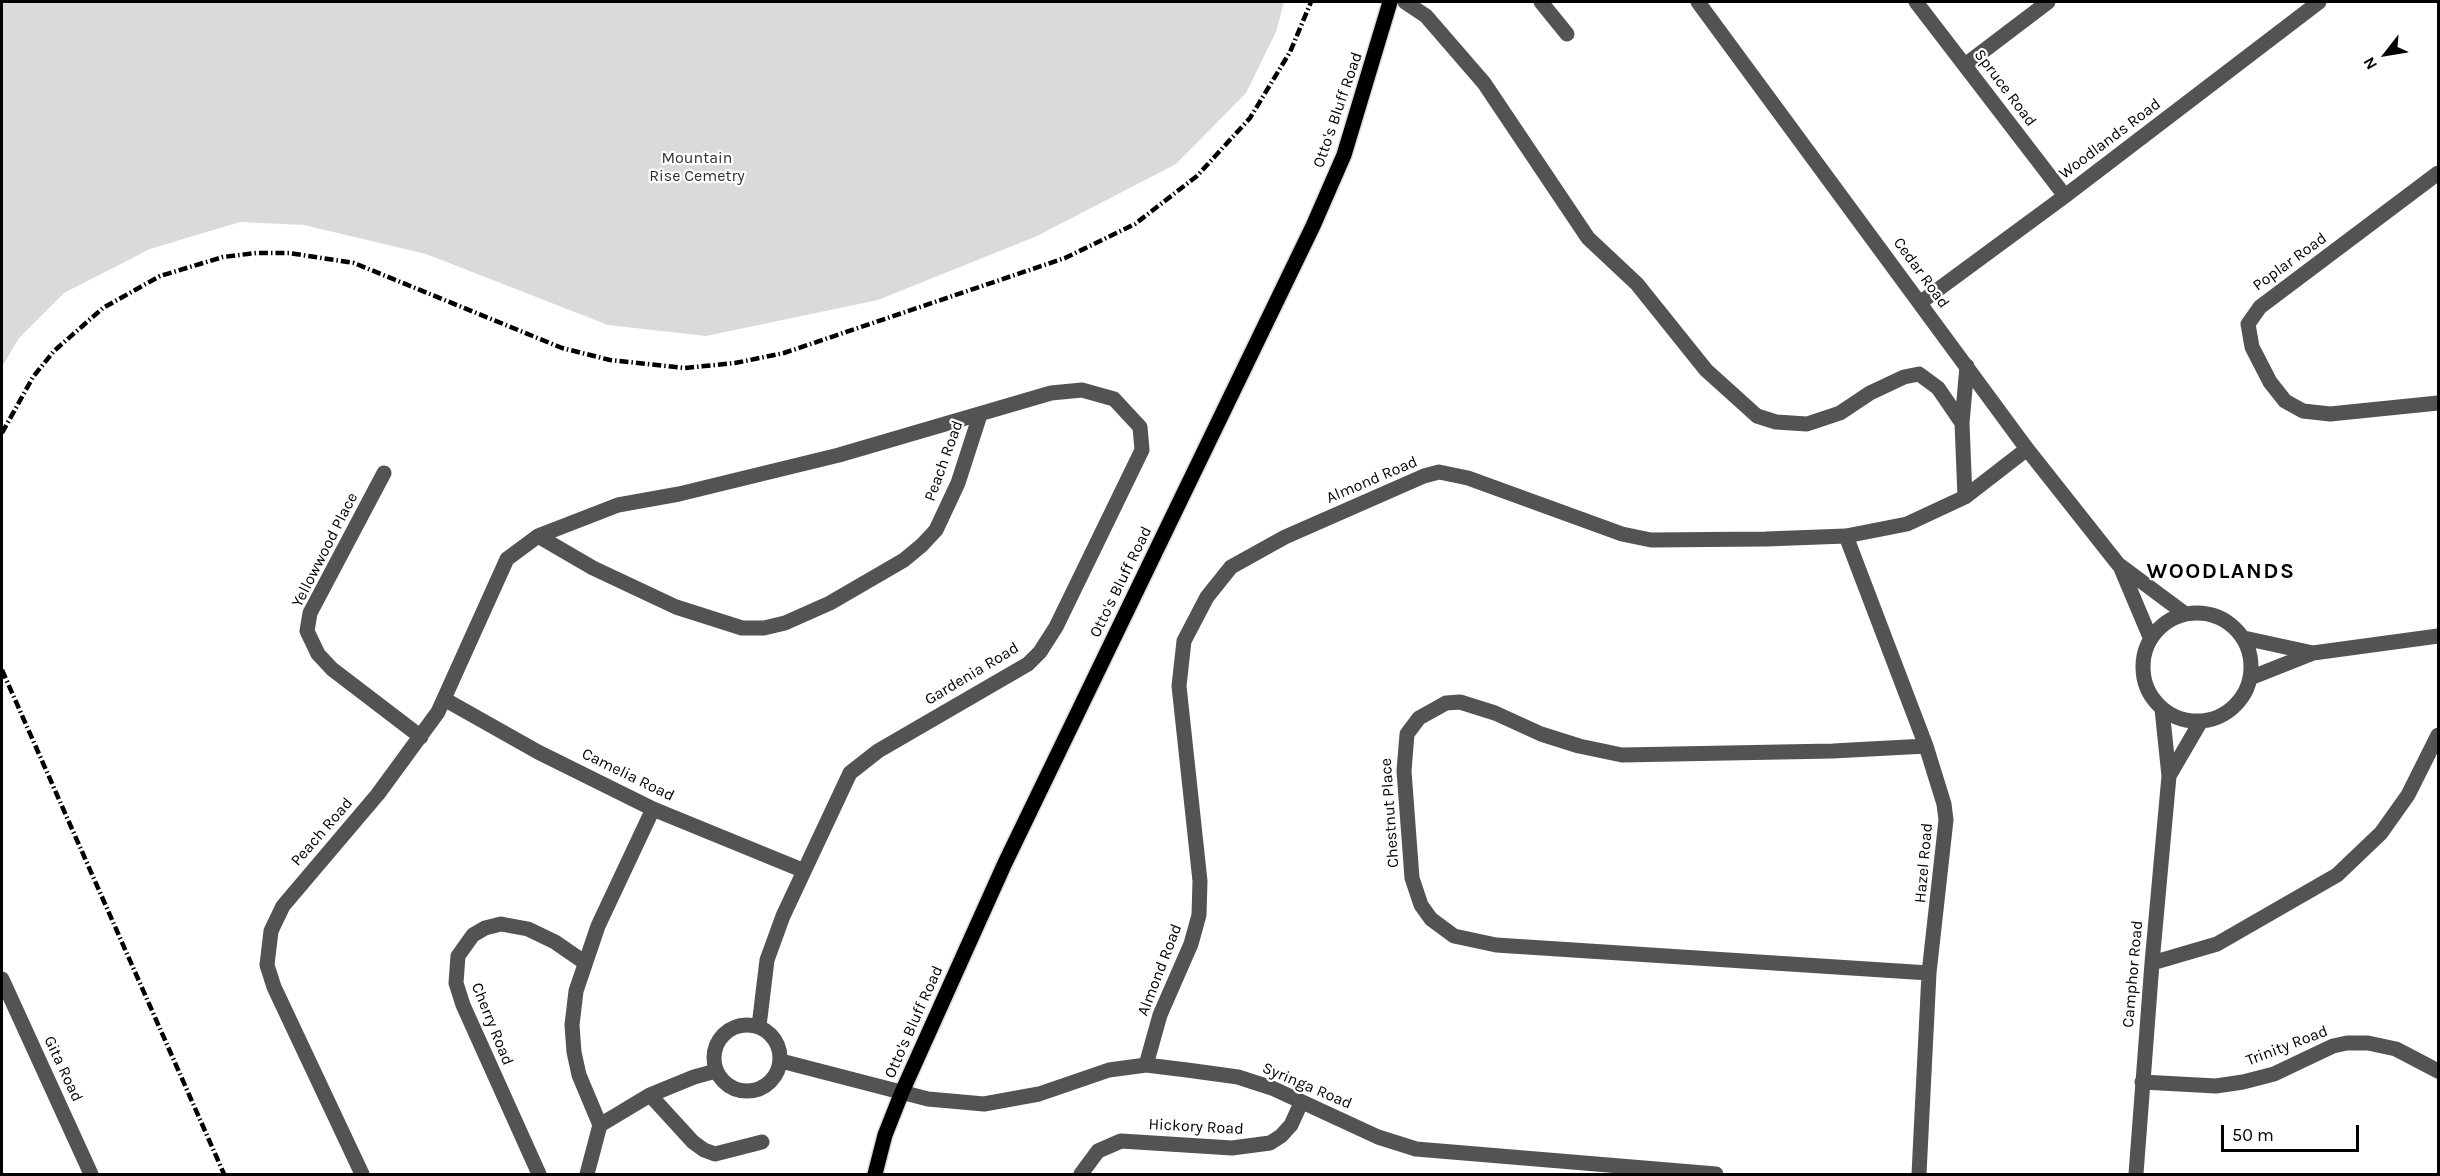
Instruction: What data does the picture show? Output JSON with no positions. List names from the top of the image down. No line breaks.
{"streets":{"main road":["Otto's Bluff Road"],"street":["Spruce Road","Woodlands Road","Poplar Road","Cedar Road","Peach Road","Almond Road","Yellowwood Place","Gardenia Road","Camelia Road","Chestnut Place","Hazel Road","Camphor Road","Cherry Road","Trinity Road","Gita Road","Syringa Road","Hickory Road"]},"crossings":[["Spruce Road","Woodlands Road"],["Otto's Bluff Road","Syringa Road"],["Woodlands Road","Cedar Road"],["Cedar Road","Almond Road"],["Cedar Road","Camphor Road"],["Peach Road","Yellowwood Place"],["Peach Road","Gardenia Road"],["Peach Road","Camelia Road"],["Almond Road","Hazel Road"],["Almond Road","Syringa Road"],["Gardenia Road","Camelia Road"],["Gardenia Road","Syringa Road"],["Chestnut Place","Hazel Road"],["Camphor Road","Trinity Road"],["Syringa Road","Hickory Road"]],"districts":["WOODLANDS"],"parks":["Mountain Rise Cemetry"],"scale_bar":"50 m","north":"bottom left"}
